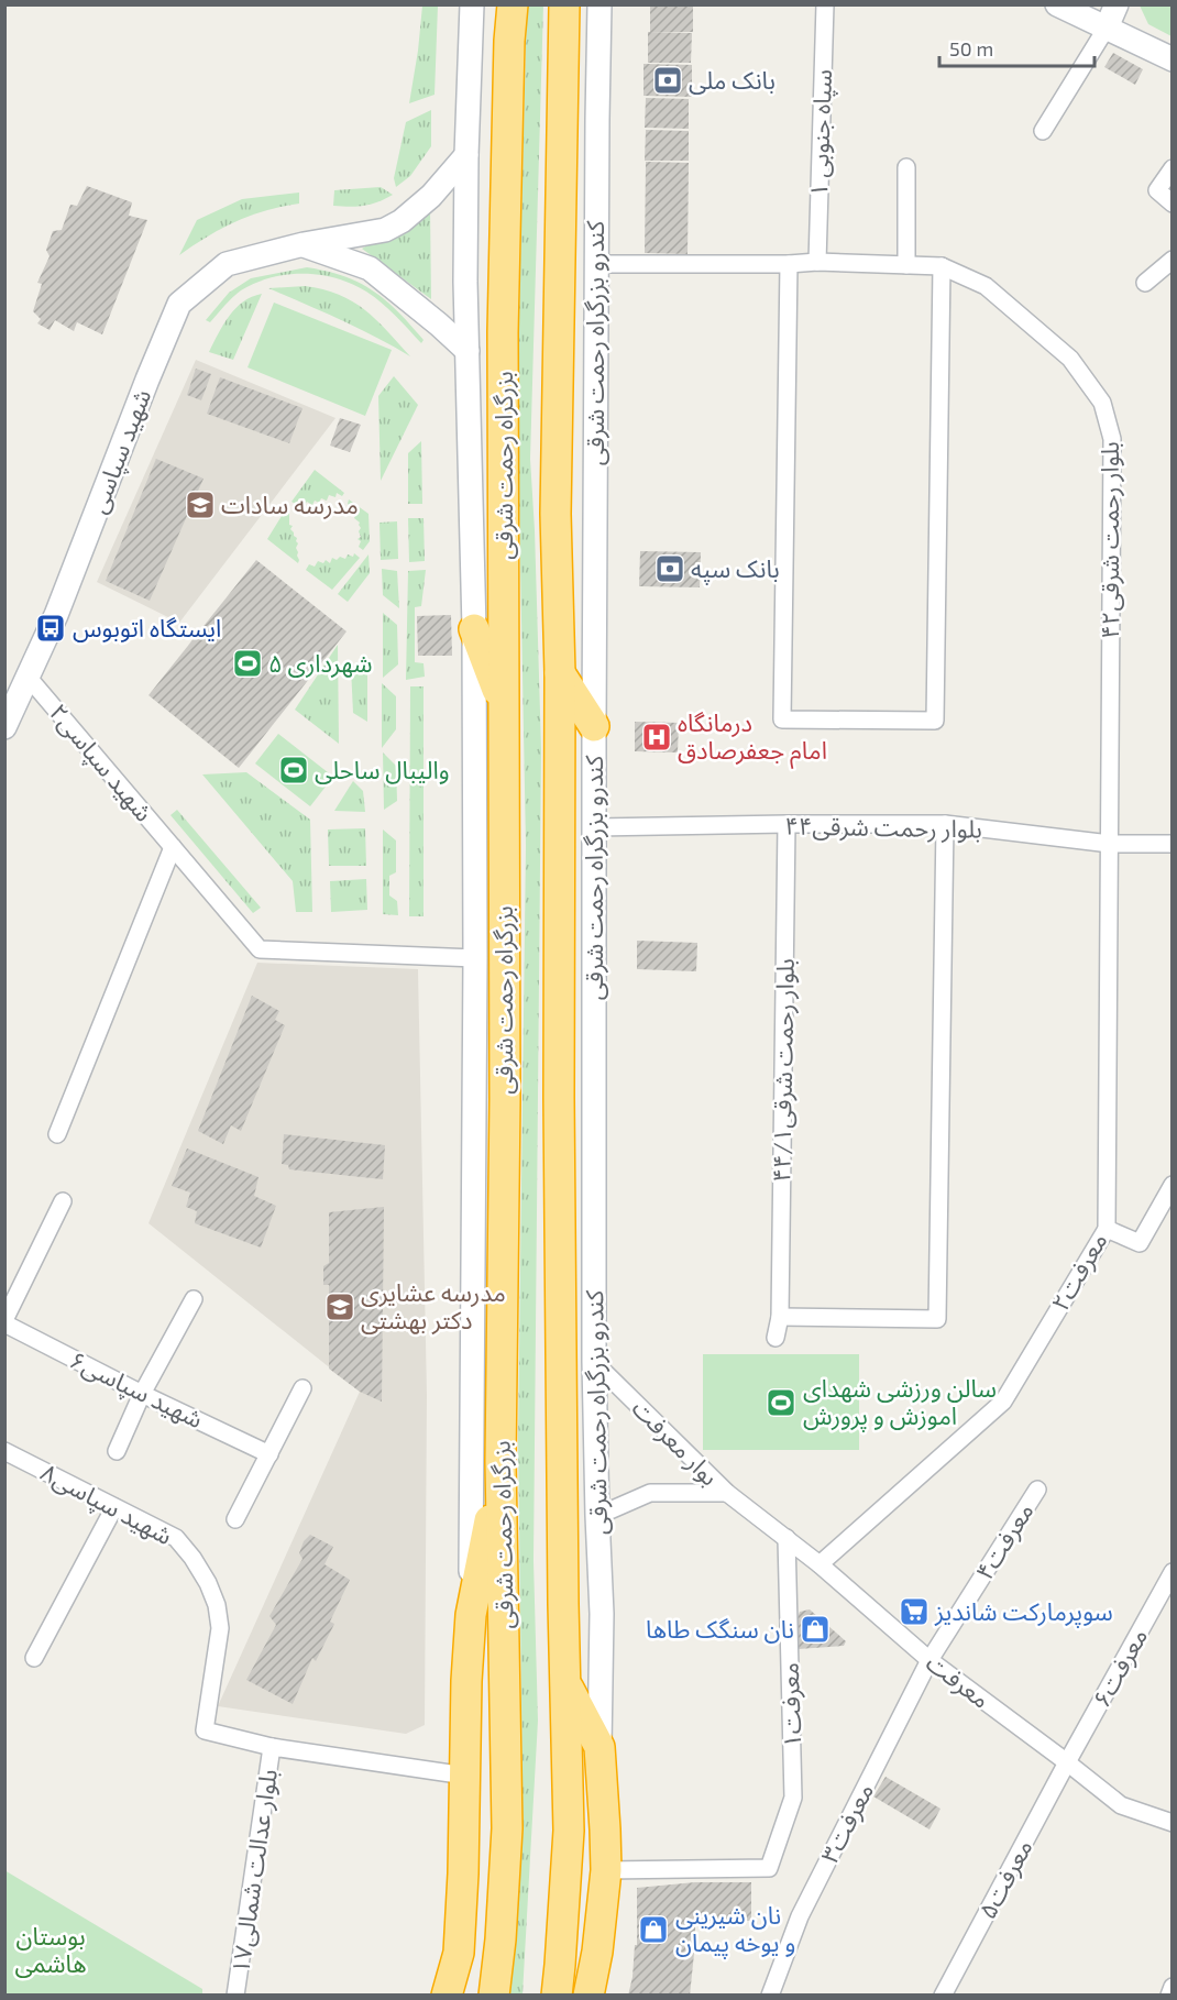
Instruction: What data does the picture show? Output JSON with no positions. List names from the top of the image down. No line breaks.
{"streets":{"highway":["بزرگراه رحمت شرقی"],"main road":["کندرو بزرگراه رحمت شرقی","شهید سپاسی"],"street":["۱ سپاه جنوبی","بلوار رحمت شرقی۴۲","شهید سپاسی۲","۴۴بلوار رحمت شرقی","بلوار رحمت شرقی۴۴/۱","معرفت۲","شهید سپاسی۶","بوار معرفت","شهید سپاسی۸","معرفت۴","معرفت۶","معرفت","معرفت۱","معرفت۳","بلوار عدالت شمالی۱۷","معرفت۵"]},"crossings":[["۱ سپاه جنوبی","بلوار رحمت شرقی۴۲"],["کندرو بزرگراه رحمت شرقی","بلوار رحمت شرقی۴۲"],["کندرو بزرگراه رحمت شرقی","۴۴بلوار رحمت شرقی"],["کندرو بزرگراه رحمت شرقی","بوار معرفت"],["شهید سپاسی","شهید سپاسی۲"],["بلوار رحمت شرقی۴۲","۴۴بلوار رحمت شرقی"],["بلوار رحمت شرقی۴۲","معرفت۲"],["۴۴بلوار رحمت شرقی","بلوار رحمت شرقی۴۴/۱"],["۴۴بلوار رحمت شرقی","معرفت۲"],["معرفت۲","معرفت"],["بوار معرفت","معرفت"],["شهید سپاسی۸","بلوار عدالت شمالی۱۷"],["معرفت۴","معرفت"],["معرفت۴","معرفت۳"],["معرفت۶","معرفت"],["معرفت۶","معرفت۵"],["معرفت","معرفت۱"],["معرفت","معرفت۳"],["معرفت","معرفت۵"]],"parks":["بوستان هاشمی"],"places":{"bank":["بانک ملی","بانک سپه"],"school or university":["مدرسه سادات","مدرسه عشایری دکتر بهشتی"],"bus stop":["ایستگاه اتوبوس"],"sports":["شهرداری ۵","والیبال ساحلی","سالن ورزشی شهدای اموزش و پرورش"],"hospital":["درمانگاه امام جعفرصادق"],"supermarket":["سوپرمارکت شاندیز"],"shop":["نان سنگک طاها","نان شیرینی و یوخه پیمان"]},"scale_bar":"50 m"}
